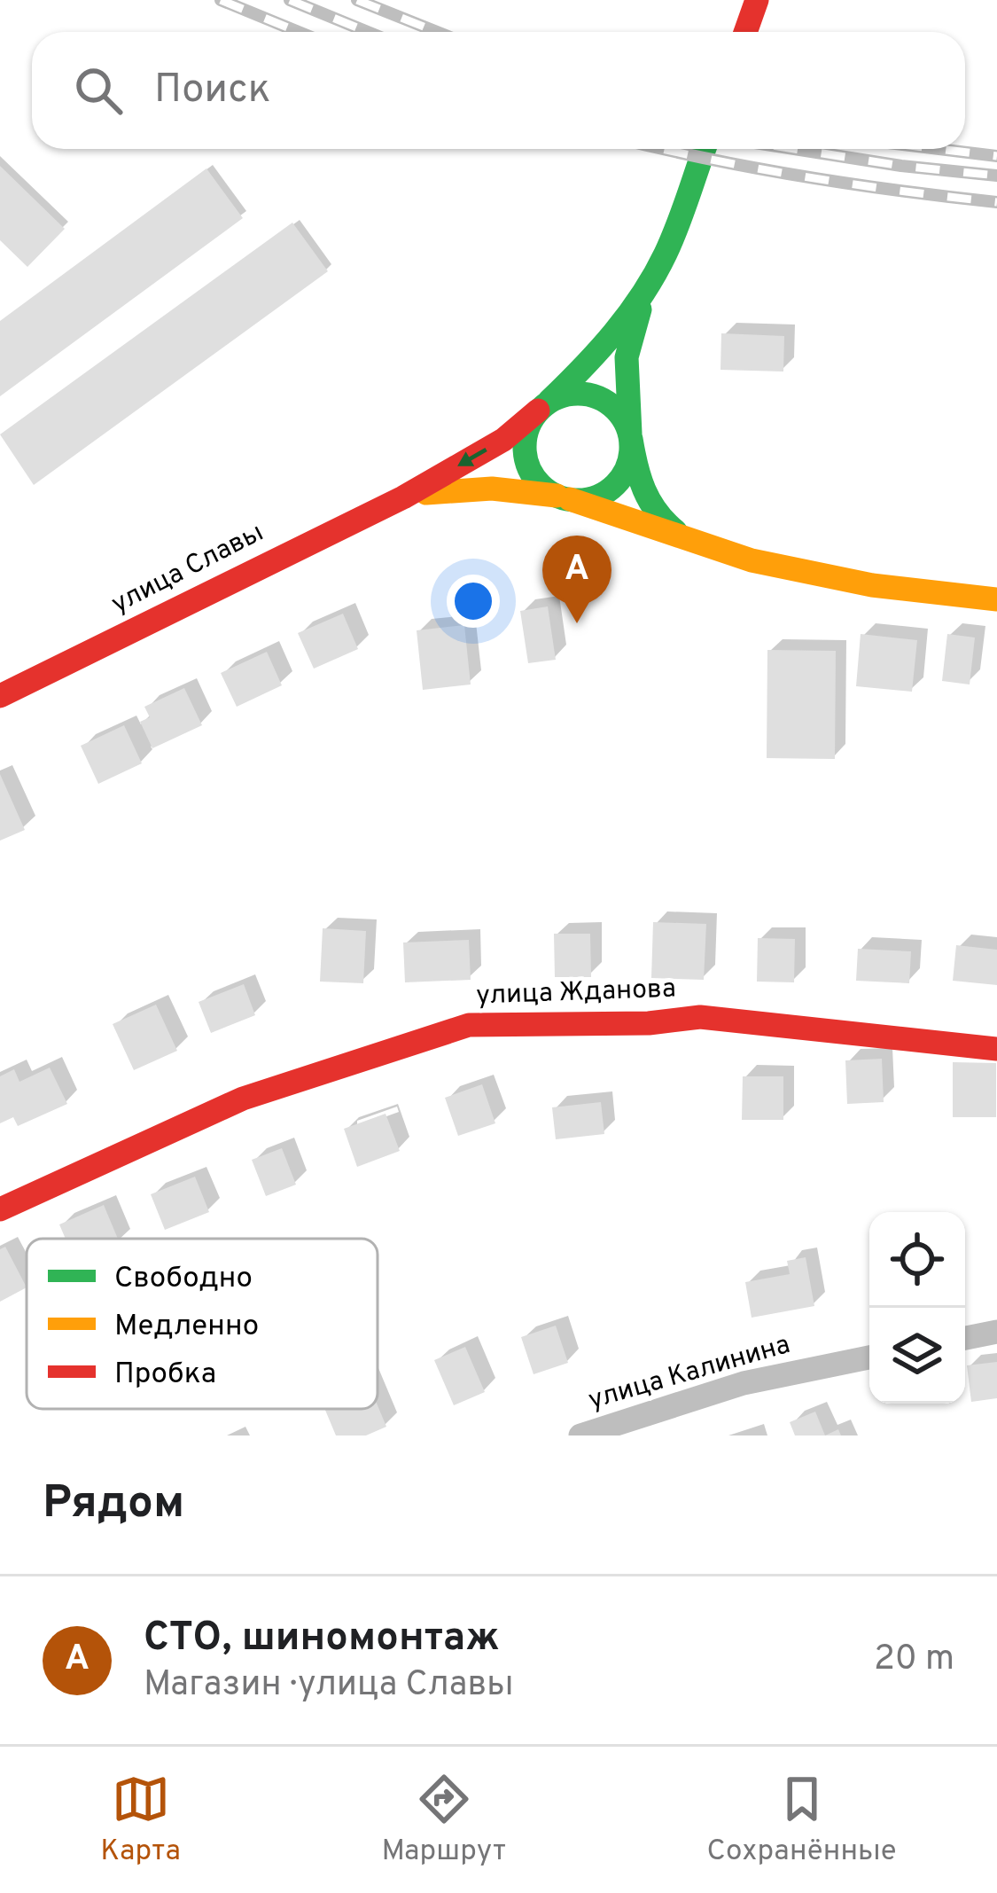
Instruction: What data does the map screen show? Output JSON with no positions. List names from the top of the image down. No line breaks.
{"streets":{"main road":["улица Славы","улица Жданова"],"street":["улица Калинина"]},"legend":["Свободно","Медленно","Пробка"],"page":{"search":"Поиск","pins":"A","heading":"Рядом","list":[{"mark":"A","name":"СТО, шиномонтаж","note":"Магазин · улица Славы","value":"20 m"}],"nav":["Карта","Маршрут","Сохранённые"]}}
